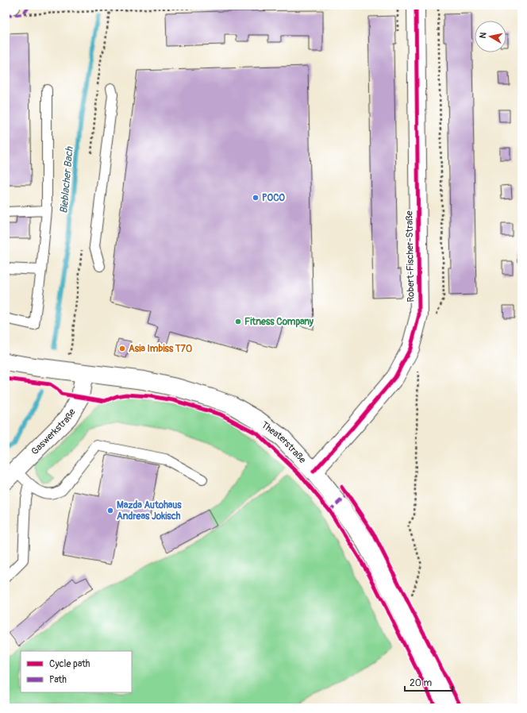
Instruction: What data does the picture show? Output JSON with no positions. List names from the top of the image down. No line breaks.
{"streets":{"street":["Robert-Fischer-Straße","Gaswerkstraße","Theaterstraße"]},"crossings":[["Robert-Fischer-Straße","Theaterstraße"],["Gaswerkstraße","Theaterstraße"]],"water":["Bieblacher Bach"],"places":["POCO","Fitness Company","Asia Imbiss T70","Mazda Autohaus Andreas Jokisch"],"legend":["Cycle path","Path"],"scale_bar":"20 m","north":"left"}
